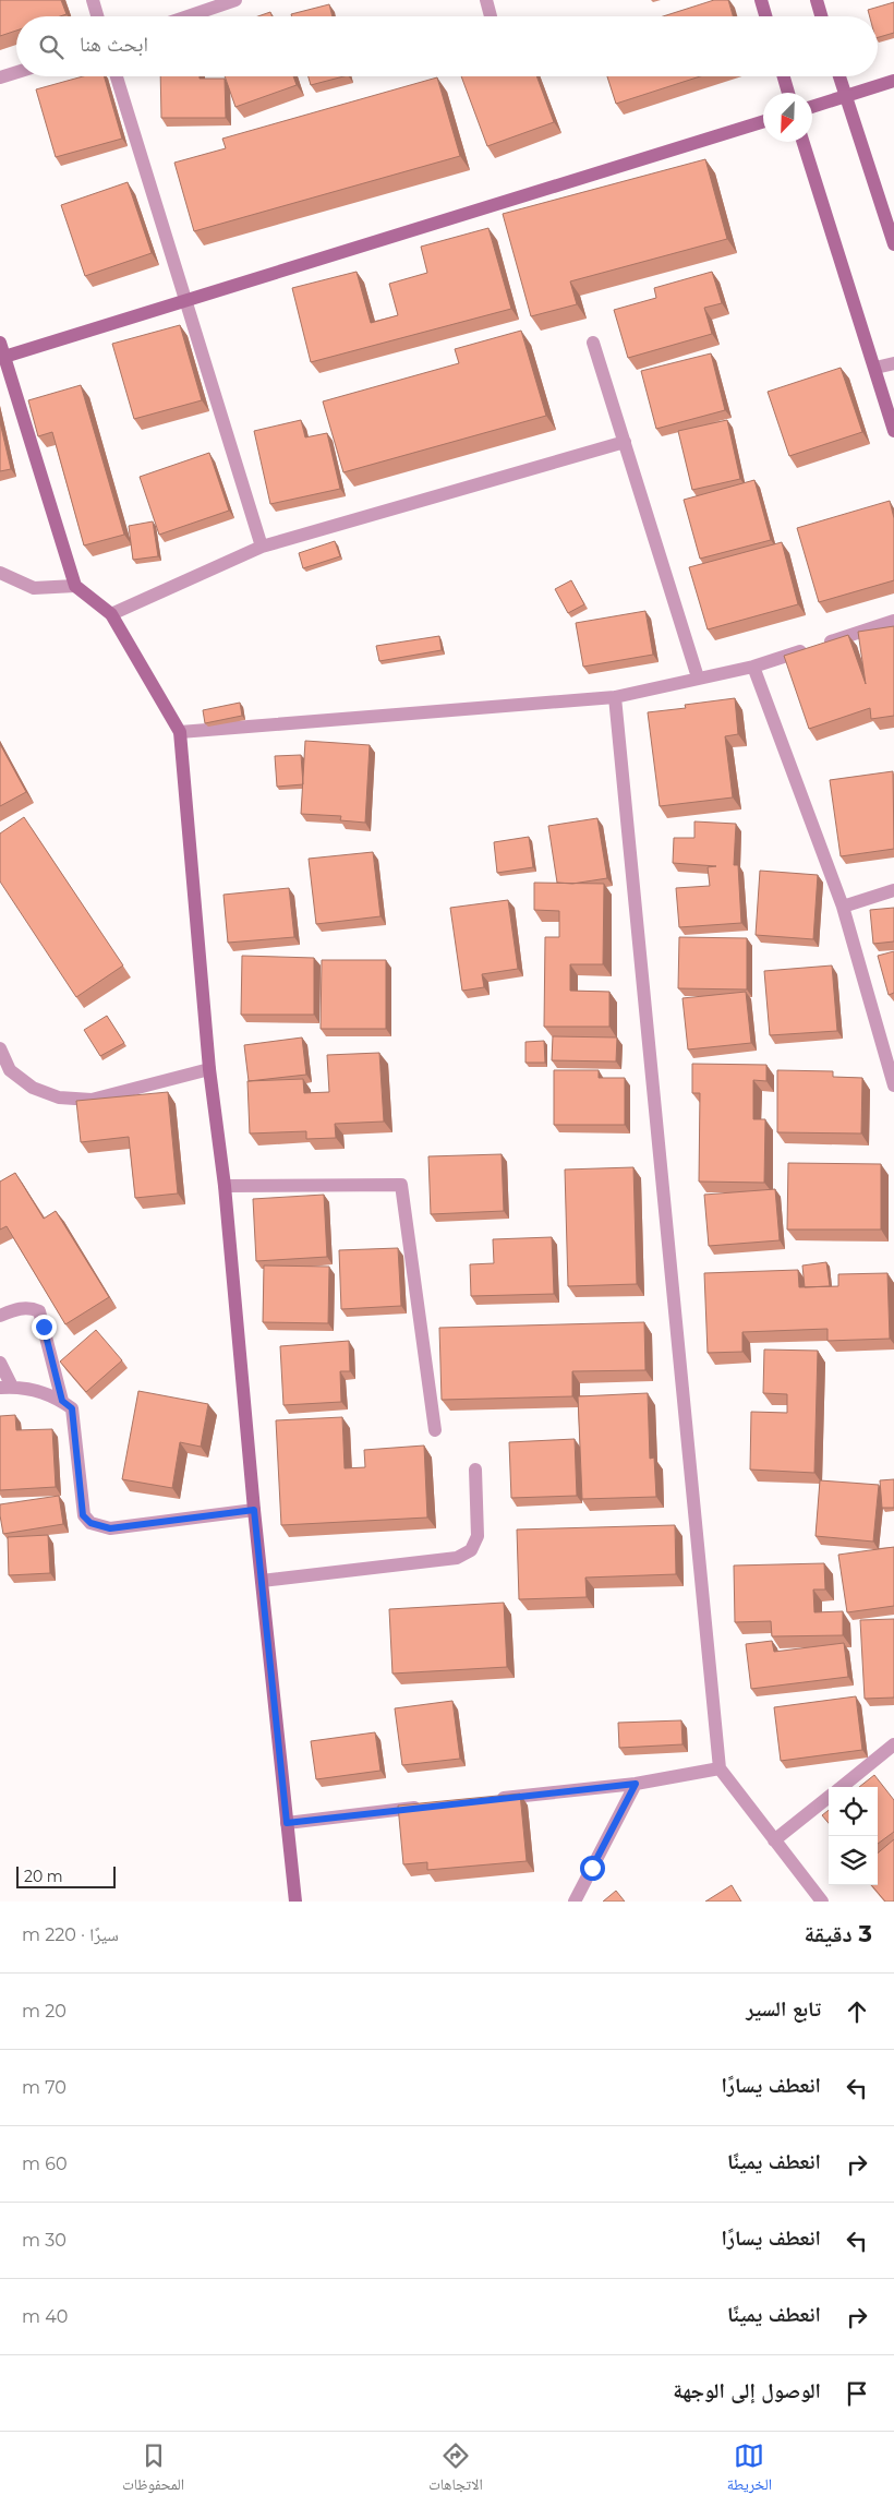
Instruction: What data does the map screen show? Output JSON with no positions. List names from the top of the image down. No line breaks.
{"scale_bar":"20 m","north":"bottom left","page":{"search":"ابحث هنا","scale":"20 m","heading":["3 دقيقة","سيرًا · 220 m"],"list":[["تابع السير","20 m"],["انعطف يسارًا","70 m"],["انعطف يمينًا","60 m"],["انعطف يسارًا","30 m"],["انعطف يمينًا","40 m"],"الوصول إلى الوجهة"],"nav":["الخريطة","الاتجاهات","المحفوظات"]}}
